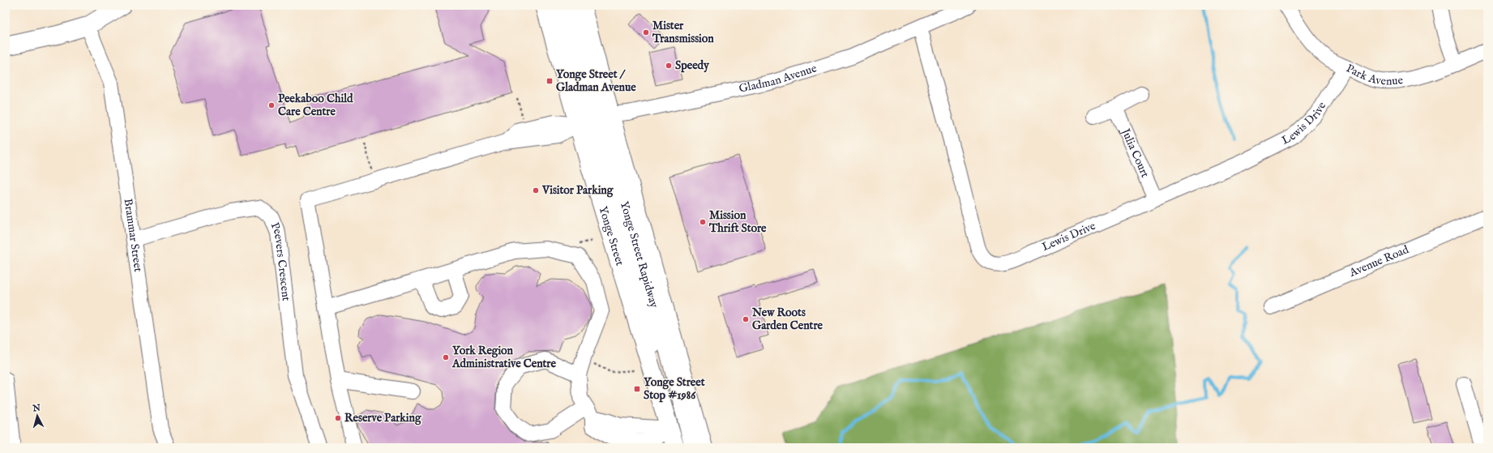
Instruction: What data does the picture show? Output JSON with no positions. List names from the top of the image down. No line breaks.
{"streets":{"main road":["Yonge Street"],"street":["Park Avenue","Gladman Avenue","Lewis Drive","Julia Court","Brammar Street","Yonge Street Rapidway","Avenue Road","Peevers Crescent"]},"crossings":[["Park Avenue","Lewis Drive"],["Gladman Avenue","Lewis Drive"],["Gladman Avenue","Yonge Street"],["Gladman Avenue","Yonge Street Rapidway"],["Lewis Drive","Julia Court"],["Brammar Street","Peevers Crescent"],["Yonge Street","Yonge Street Rapidway"]],"places":{"other":["Mister Transmission","Speedy","Peekaboo Child Care Centre","Visitor Parking","Mission Thrift Store","New Roots Garden Centre","York Region Administrative Centre","Reserve Parking"],"transit":["Yonge Street / Gladman Avenue","Yonge Street Stop #1986"]},"north":"top"}
